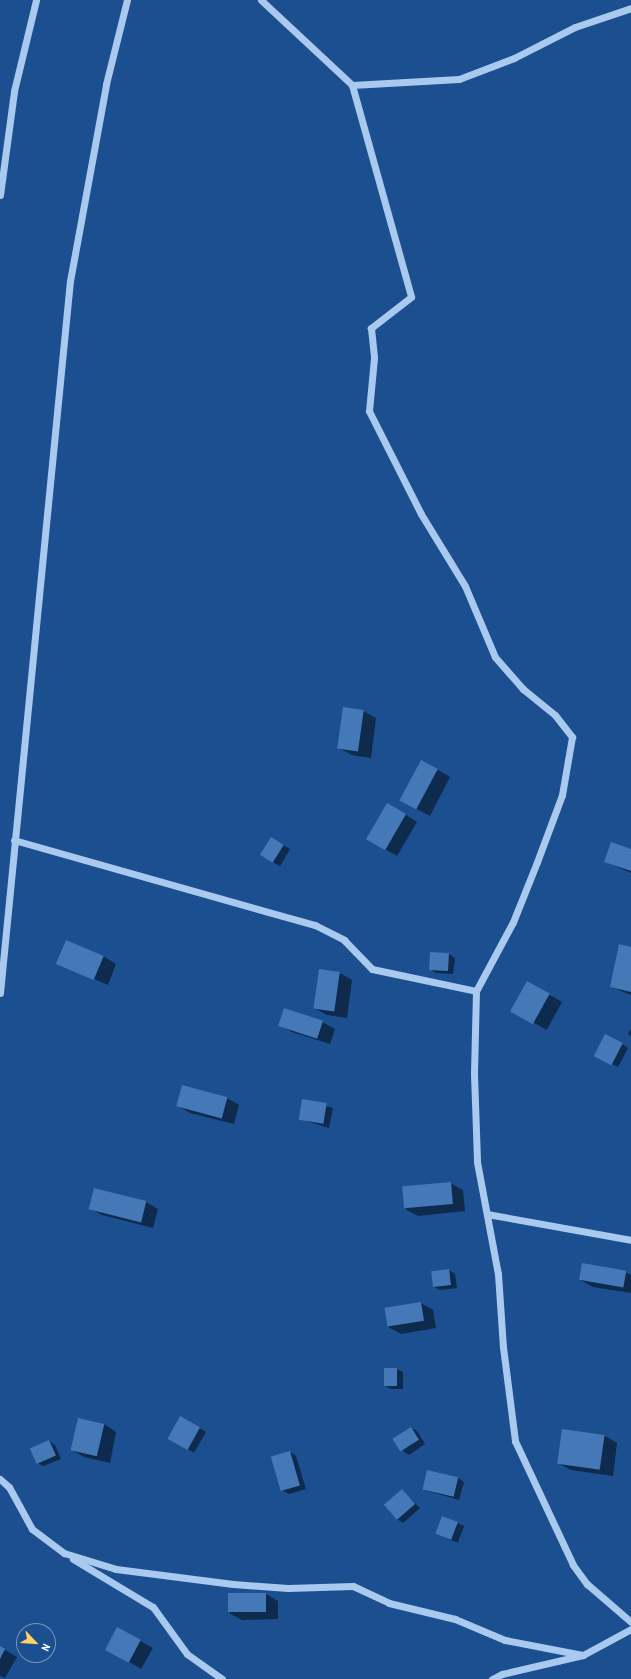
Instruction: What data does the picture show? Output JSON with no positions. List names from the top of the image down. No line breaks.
{"north":"bottom right"}
